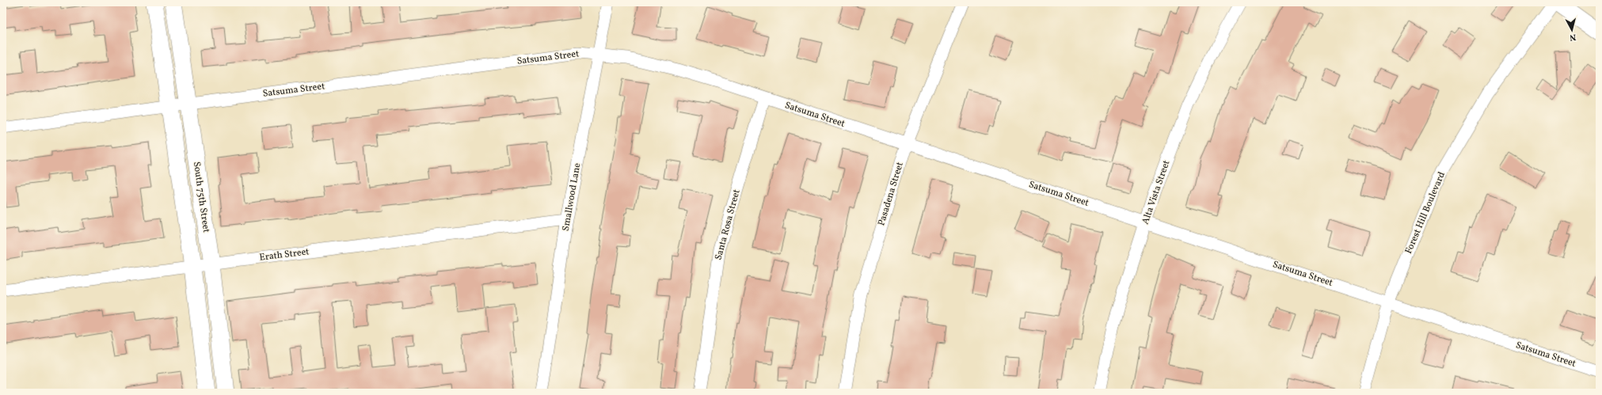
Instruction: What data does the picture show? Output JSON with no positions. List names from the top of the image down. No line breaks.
{"streets":{"main road":["South 75th Street"],"street":["Satsuma Street","Alta Vista Street","Pasadena Street","Smallwood Lane","Forest Hill Boulevard","Santa Rosa Street","Erath Street"]},"crossings":[["Satsuma Street","Alta Vista Street"],["Satsuma Street","Pasadena Street"],["Satsuma Street","South 75th Street"],["Satsuma Street","Smallwood Lane"],["Satsuma Street","Forest Hill Boulevard"],["Satsuma Street","Santa Rosa Street"],["South 75th Street","Erath Street"],["Smallwood Lane","Erath Street"]],"north":"bottom"}
